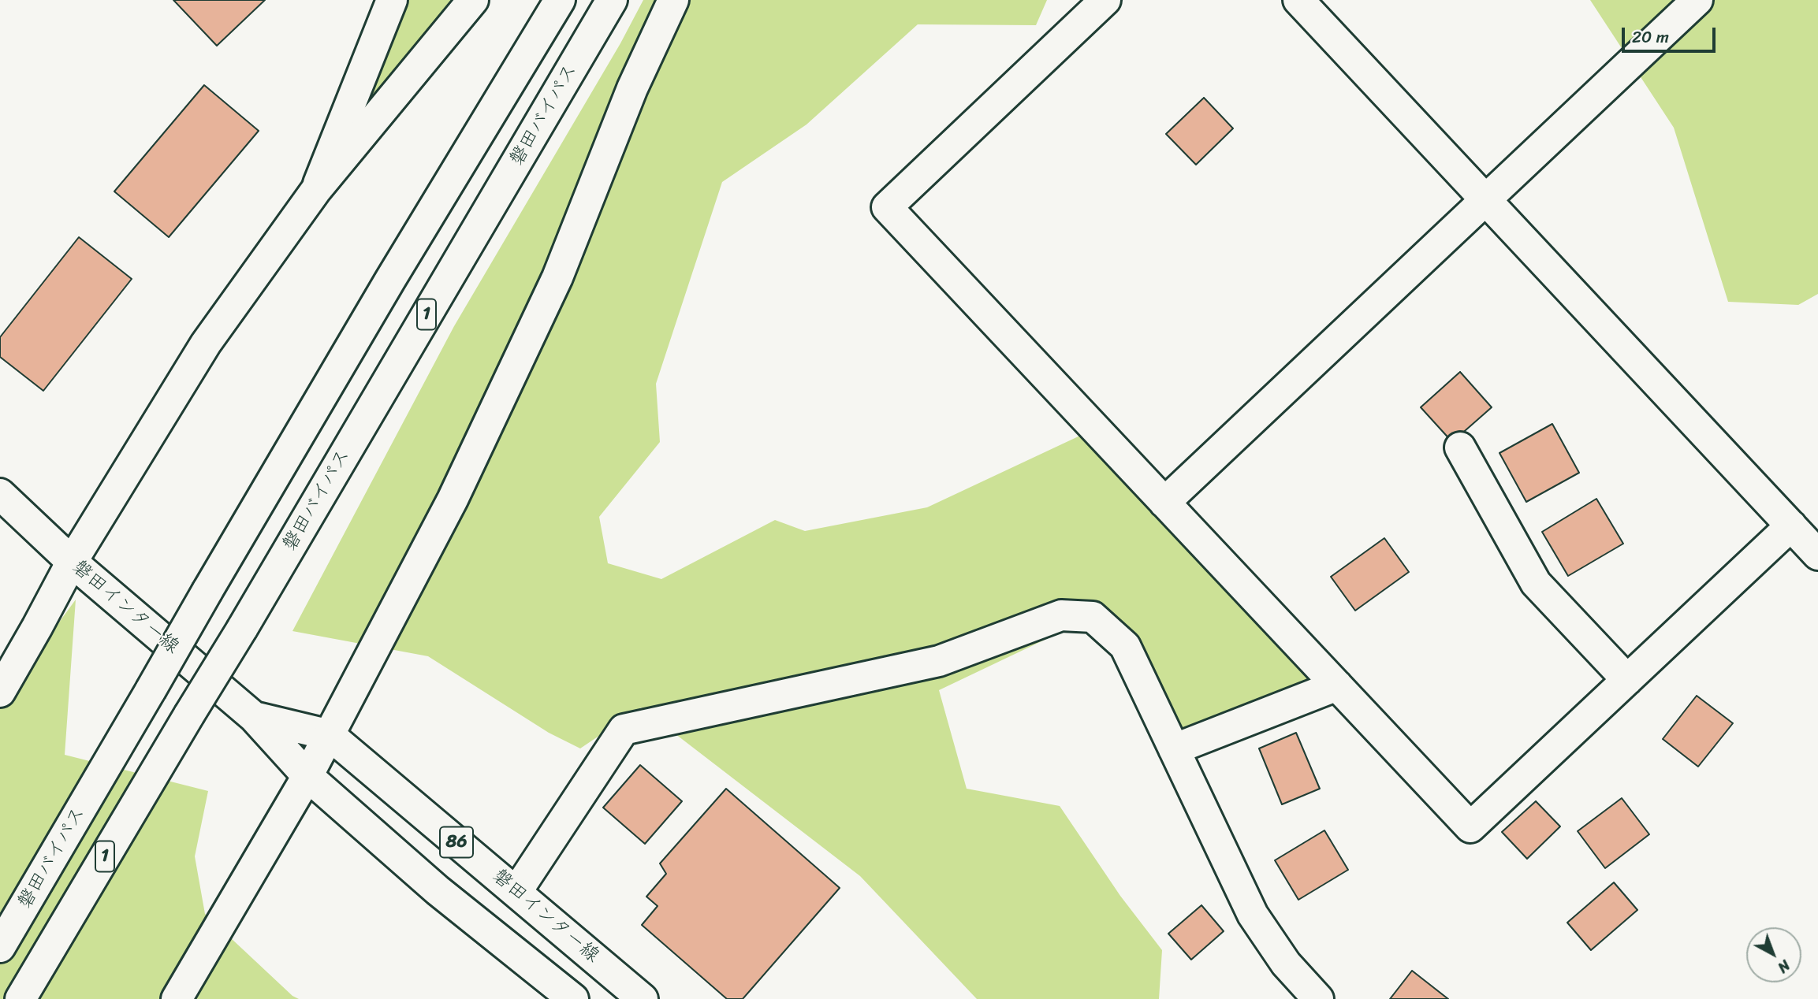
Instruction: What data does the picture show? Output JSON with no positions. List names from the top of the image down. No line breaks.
{"streets":{"main road":["磐田バイパス","1","磐田インター線","86"]},"scale_bar":"20 m","north":"bottom right"}
